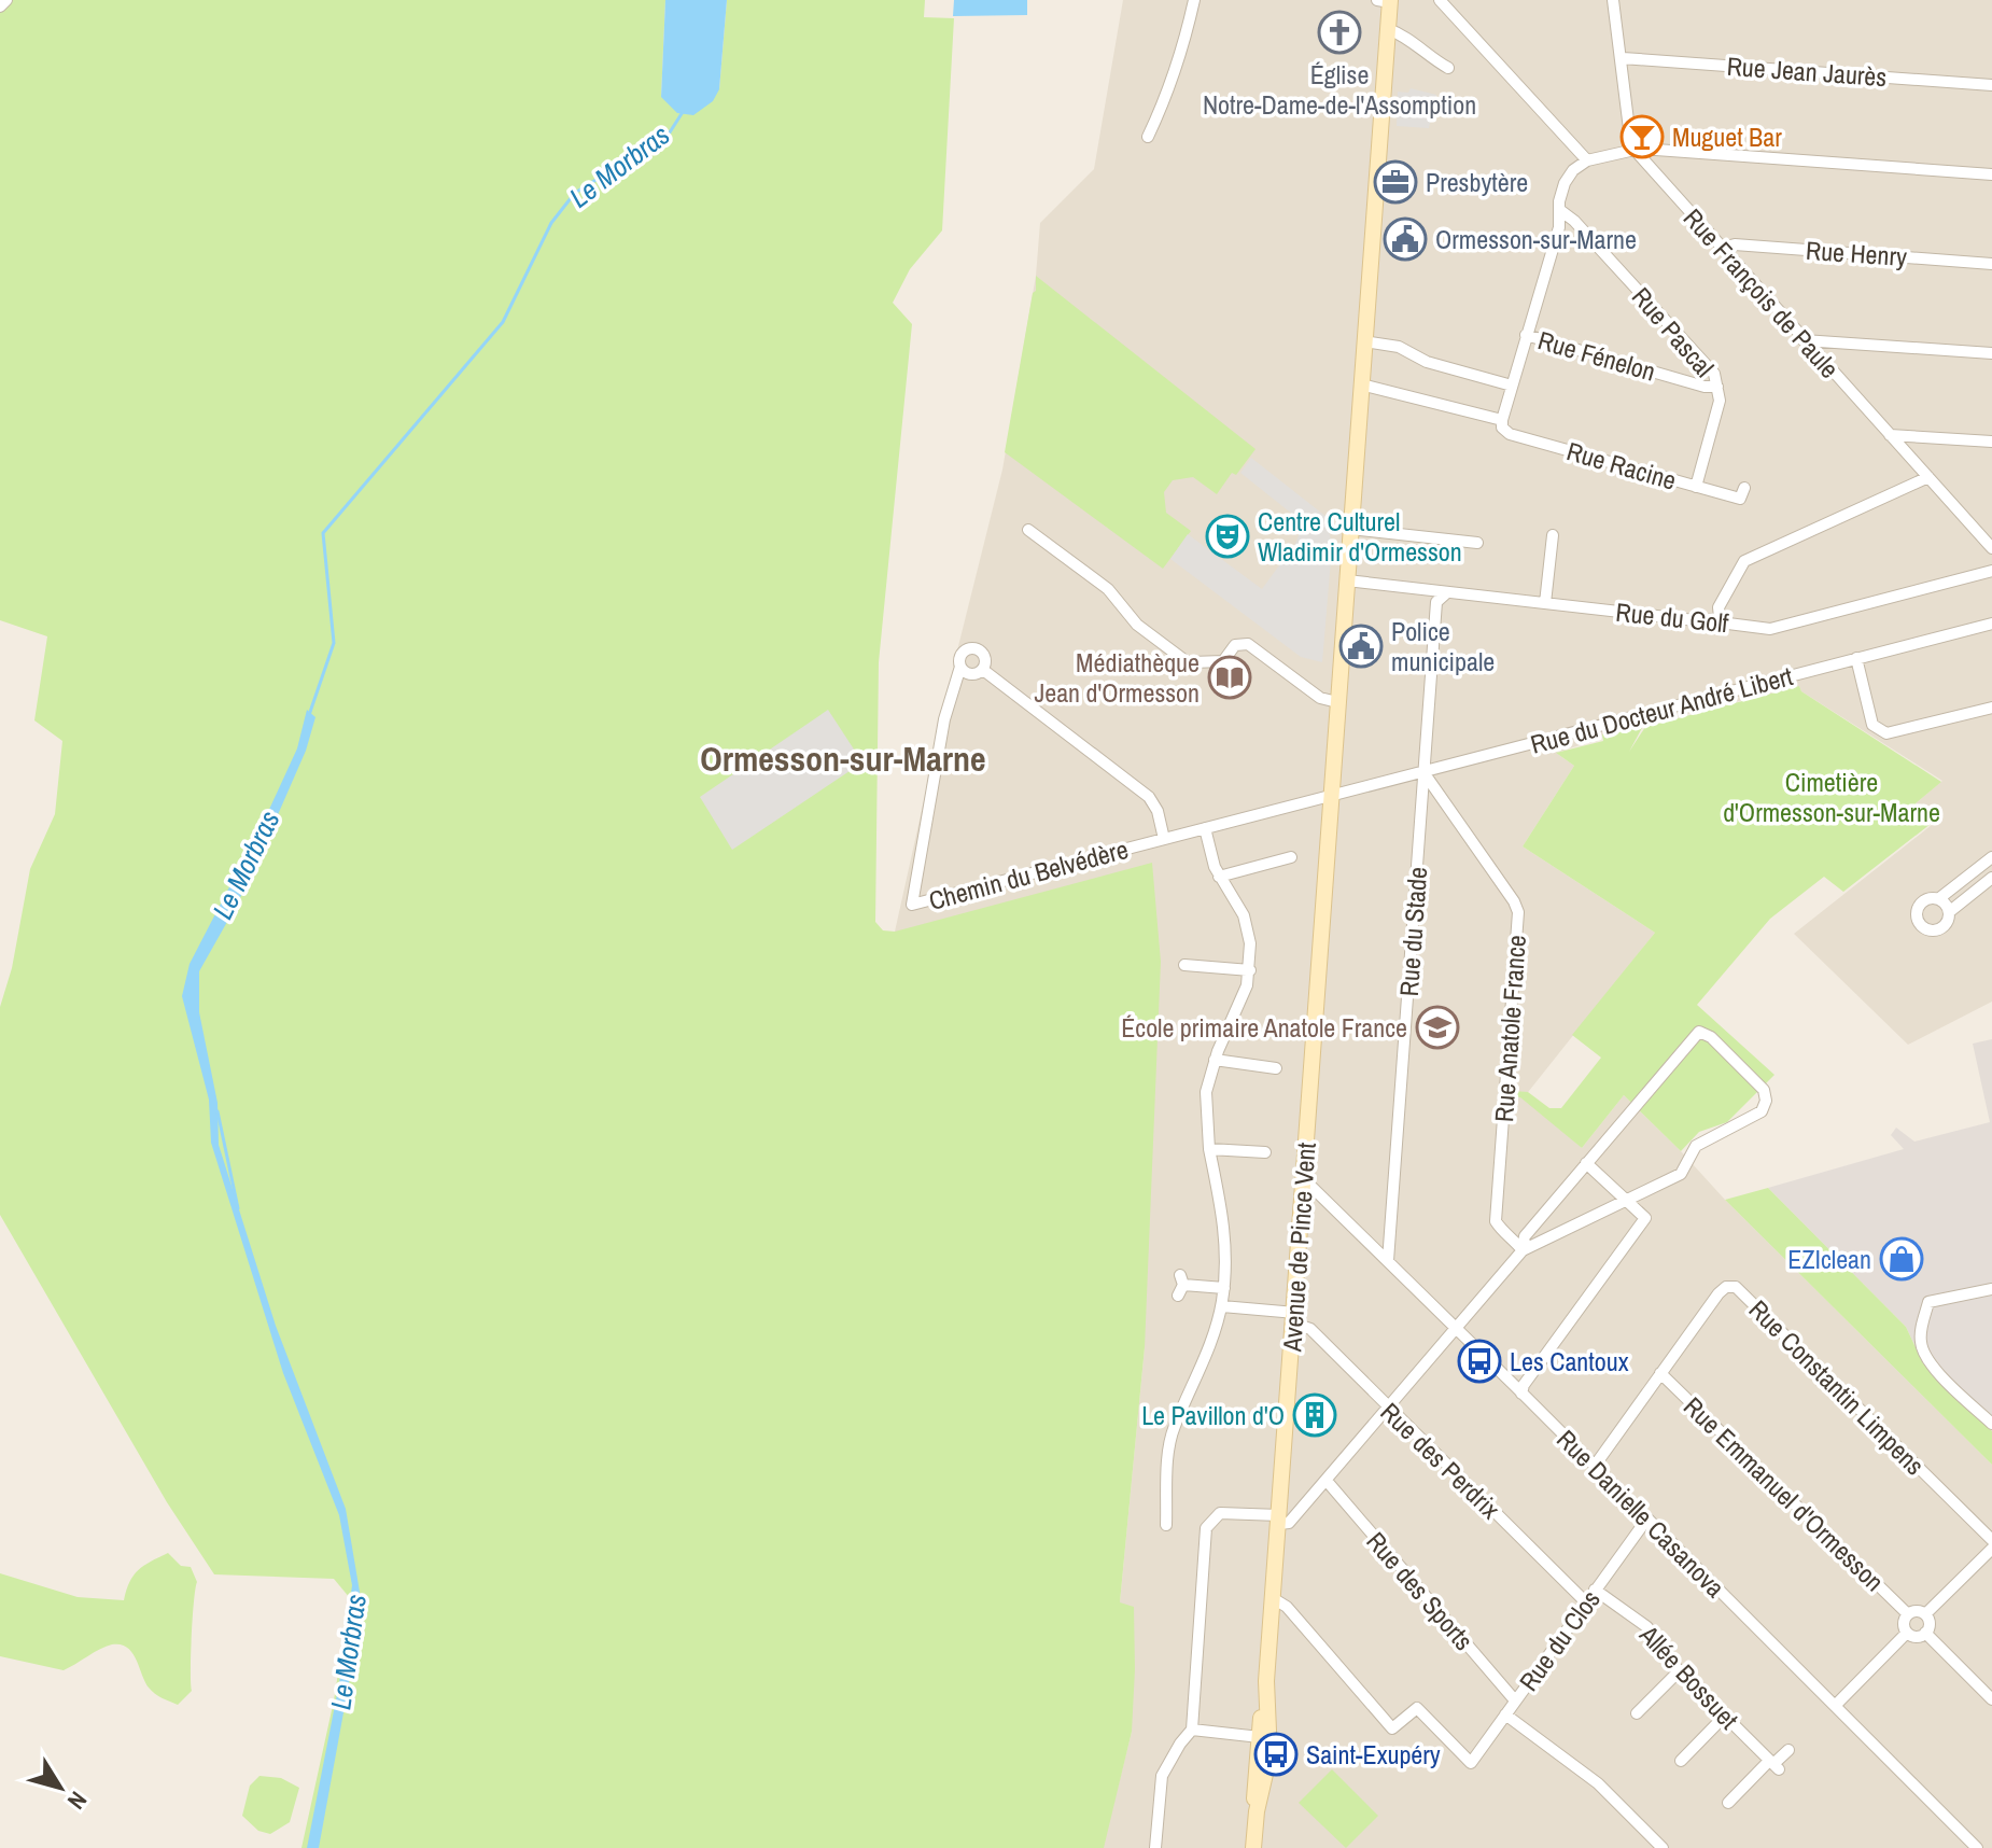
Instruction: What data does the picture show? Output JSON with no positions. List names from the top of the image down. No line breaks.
{"streets":{"main road":["Avenue de Pince Vent"],"street":["Rue Jean Jaurès","Rue Henry","Rue François de Paule","Rue Pascal","Rue Fénelon","Rue Racine","Rue du Golf","Rue du Docteur André Libert","Chemin du Belvédère","Rue du Stade","Rue Anatole France","Rue Constantin Limpens","Rue des Perdrix","Rue Emmanuel d'Ormesson","Rue Danielle Casanova","Rue des Sports","Rue du Clos","Allée Bossuet"]},"crossings":[["Rue Henry","Rue François de Paule"],["Rue Pascal","Rue Fénelon"],["Rue Pascal","Rue Racine"],["Rue Racine","Avenue de Pince Vent"],["Rue du Golf","Avenue de Pince Vent"],["Rue du Docteur André Libert","Chemin du Belvédère"],["Rue du Docteur André Libert","Rue du Stade"],["Rue du Docteur André Libert","Rue Anatole France"],["Rue du Docteur André Libert","Avenue de Pince Vent"],["Chemin du Belvédère","Avenue de Pince Vent"],["Rue du Stade","Rue Anatole France"],["Rue du Stade","Rue Danielle Casanova"],["Avenue de Pince Vent","Rue des Perdrix"],["Avenue de Pince Vent","Rue Danielle Casanova"],["Avenue de Pince Vent","Rue du Clos"],["Rue Constantin Limpens","Rue Emmanuel d'Ormesson"],["Rue Constantin Limpens","Rue Danielle Casanova"],["Rue des Perdrix","Rue du Clos"],["Rue Danielle Casanova","Rue du Clos"],["Rue des Sports","Rue du Clos"],["Rue du Clos","Allée Bossuet"]],"districts":["Ormesson-sur-Marne"],"water":["Le Morbras"],"parks":["Cimetière d'Ormesson-sur-Marne"],"places":{"church":["Église Notre-Dame-de-l'Assomption"],"bar":["Muguet Bar"],"office":["Presbytère"],"public building":["Ormesson-sur-Marne","Police municipale"],"theatre":["Centre Culturel Wladimir d'Ormesson"],"library":["Médiathèque Jean d'Ormesson"],"school or university":["École primaire Anatole France"],"shop":["EZIclean"],"bus stop":["Les Cantoux","Saint-Exupéry"],"building":["Le Pavillon d'O"]},"north":"bottom right"}
